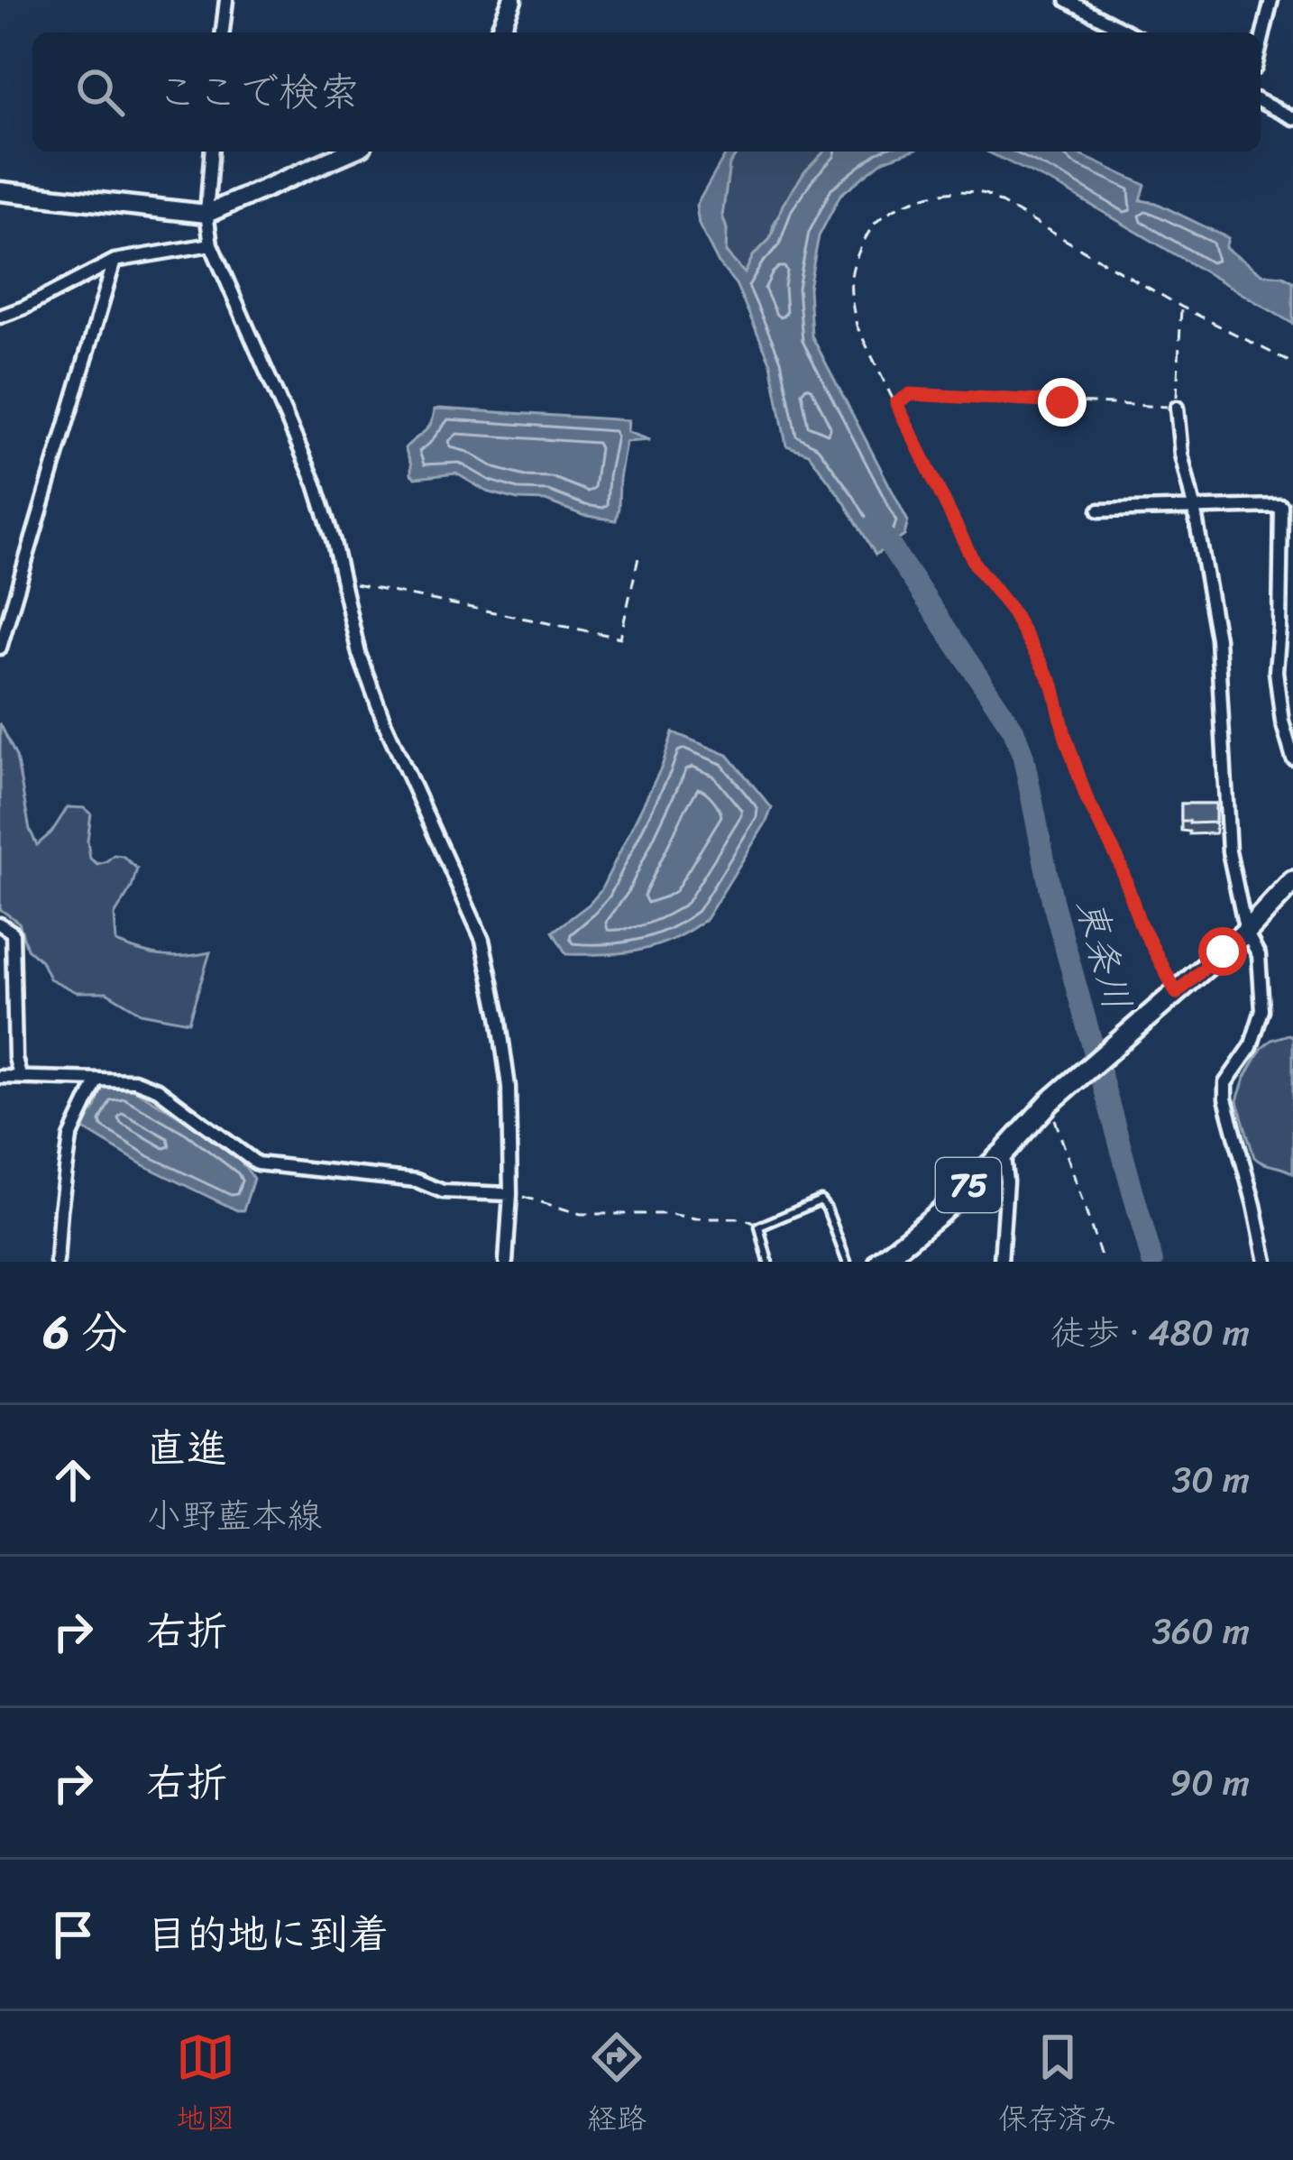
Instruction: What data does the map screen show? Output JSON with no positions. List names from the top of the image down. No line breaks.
{"streets":{"main road":["75"]},"water":["東条川"],"page":{"search":"ここで検索","heading":["6 分","徒歩 · 480 m"],"list":[["直進","小野藍本線","30 m"],["右折","360 m"],["右折","90 m"],"目的地に到着"],"nav":["地図","経路","保存済み"]}}
